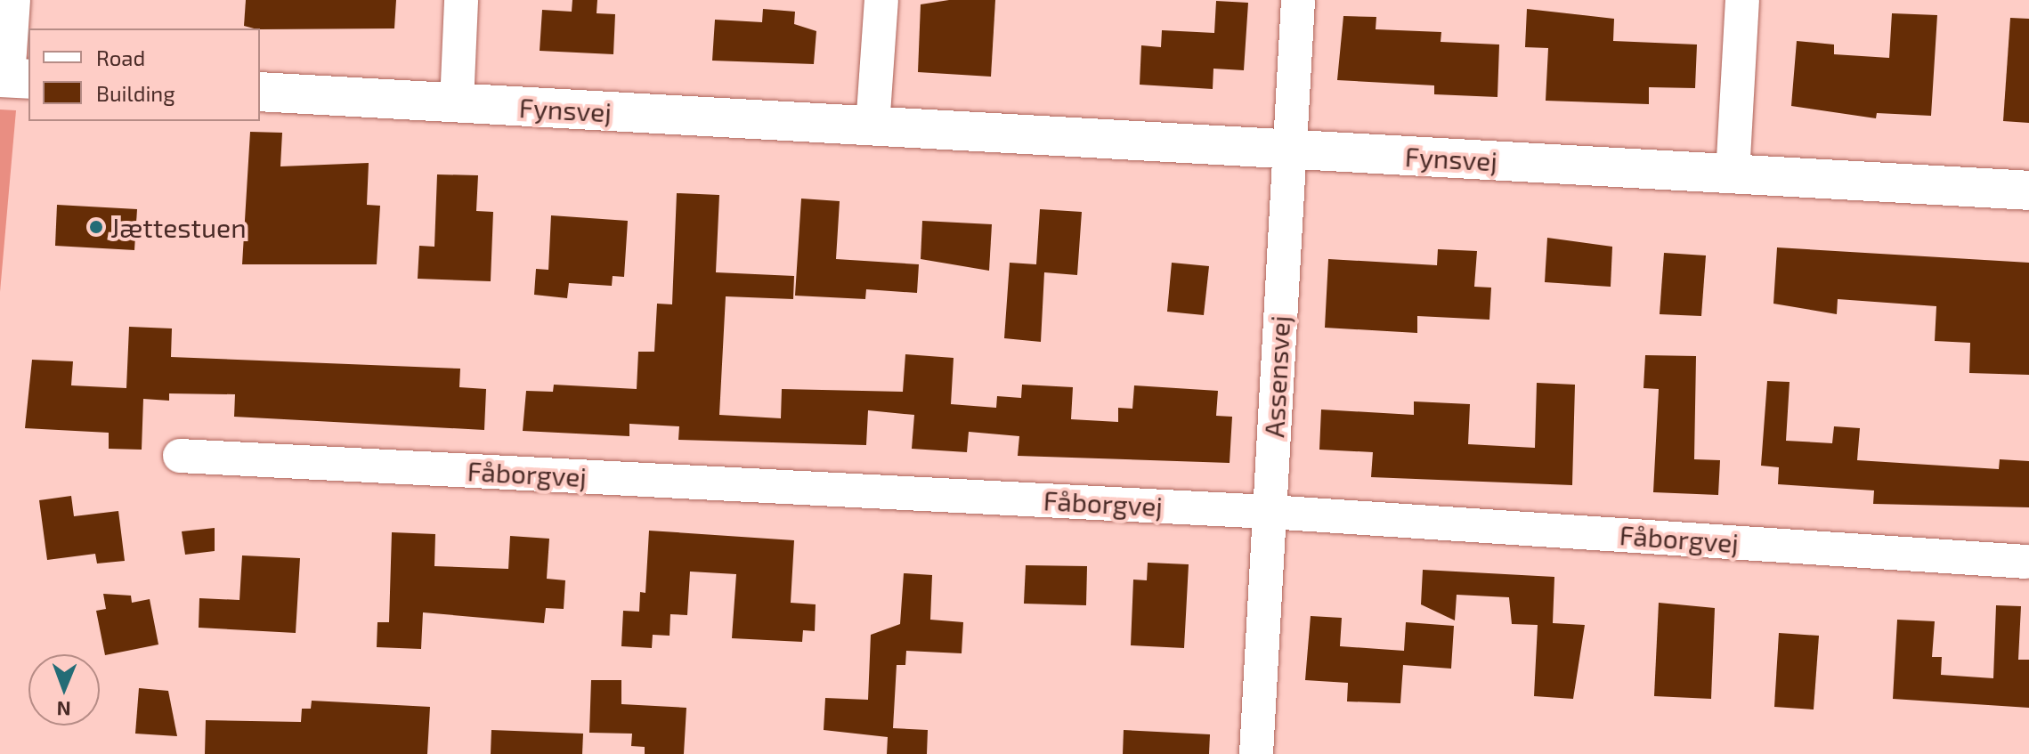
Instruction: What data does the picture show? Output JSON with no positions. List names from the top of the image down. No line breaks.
{"streets":{"street":["Fynsvej","Assensvej","Fåborgvej"]},"crossings":[["Fynsvej","Assensvej"],["Assensvej","Fåborgvej"]],"places":["Jættestuen"],"legend":["Road","Building"],"north":"bottom"}
